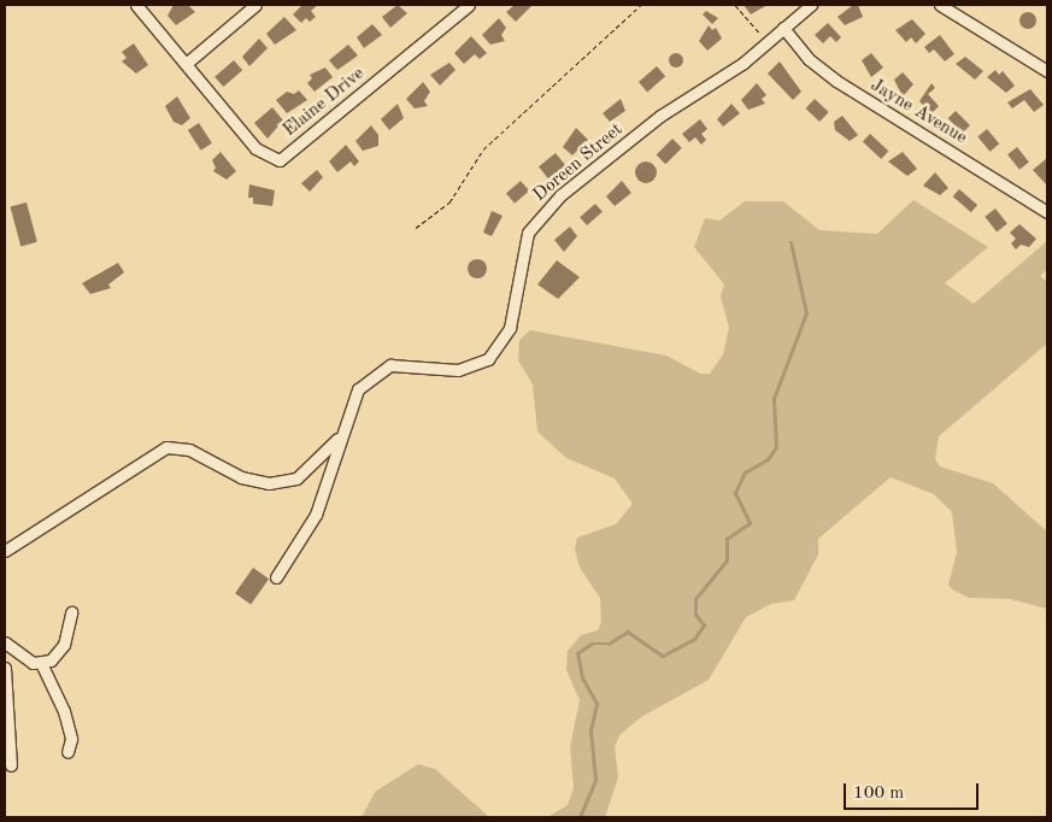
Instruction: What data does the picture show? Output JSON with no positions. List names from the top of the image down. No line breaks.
{"streets":{"street":["Elaine Drive","Jayne Avenue","Doreen Street"]},"crossings":[["Jayne Avenue","Doreen Street"]],"scale_bar":"100 m"}
